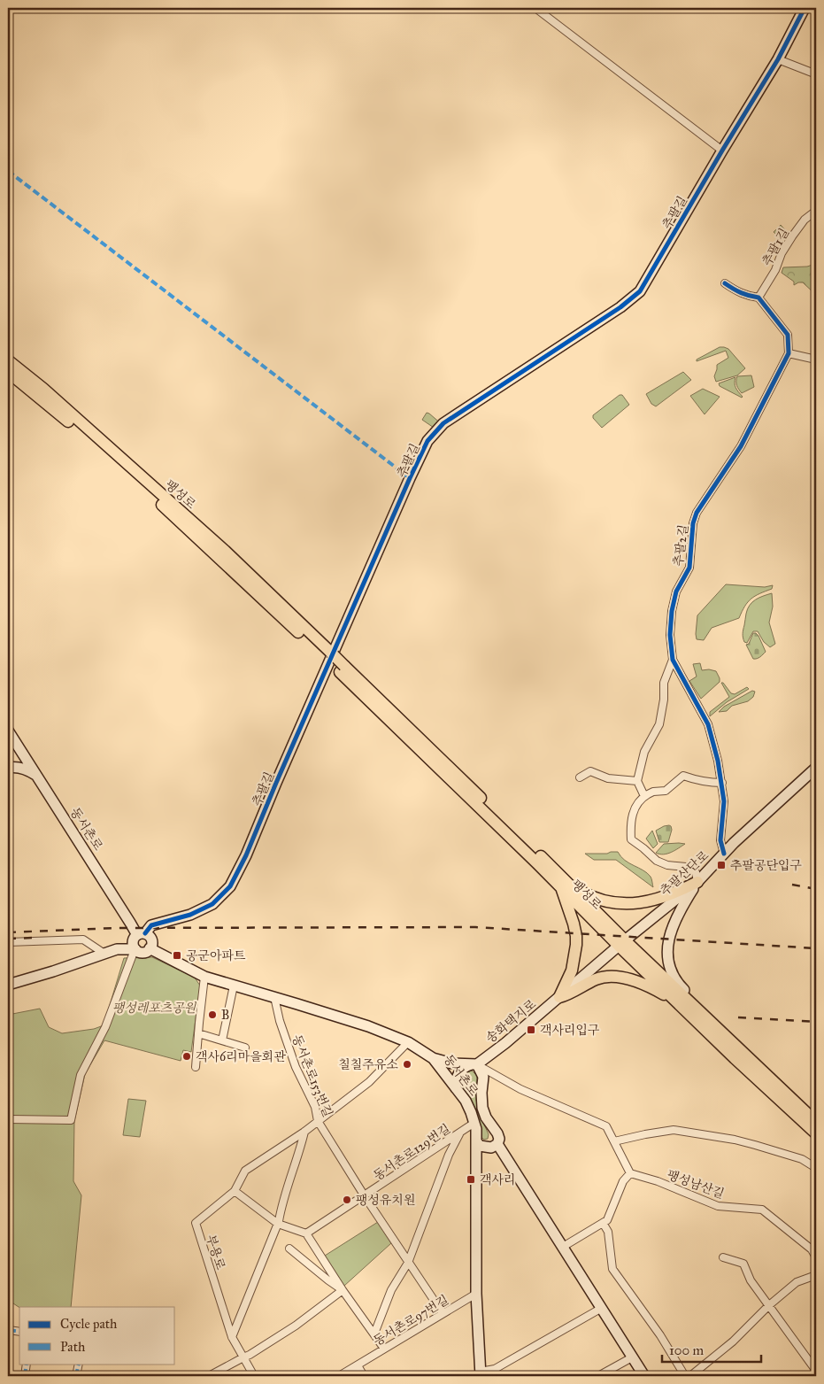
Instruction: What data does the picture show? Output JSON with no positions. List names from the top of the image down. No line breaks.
{"streets":{"main road":["팽성로"],"street":["추팔길","추팔1길","추팔2길","동서촌로","추팔산단로","송화택지로","동서촌로153번길","동서촌로129번길","팽성남산길","부용로","동서촌로97번길"]},"crossings":[["추팔길","동서촌로"],["팽성로","추팔산단로"],["팽성로","송화택지로"],["추팔2길","추팔산단로"],["동서촌로","송화택지로"],["동서촌로","동서촌로153번길"],["동서촌로","동서촌로129번길"],["동서촌로","동서촌로97번길"],["추팔산단로","송화택지로"],["동서촌로153번길","동서촌로129번길"],["동서촌로153번길","동서촌로97번길"]],"parks":["팽성레포츠공원"],"places":{"transit":["추팔공단입구","공군아파트","객사리입구","객사리"],"other":["B","객사6리마을회관","칠칠주유소","팽성유치원"]},"legend":["Cycle path","Path"],"scale_bar":"100 m"}
